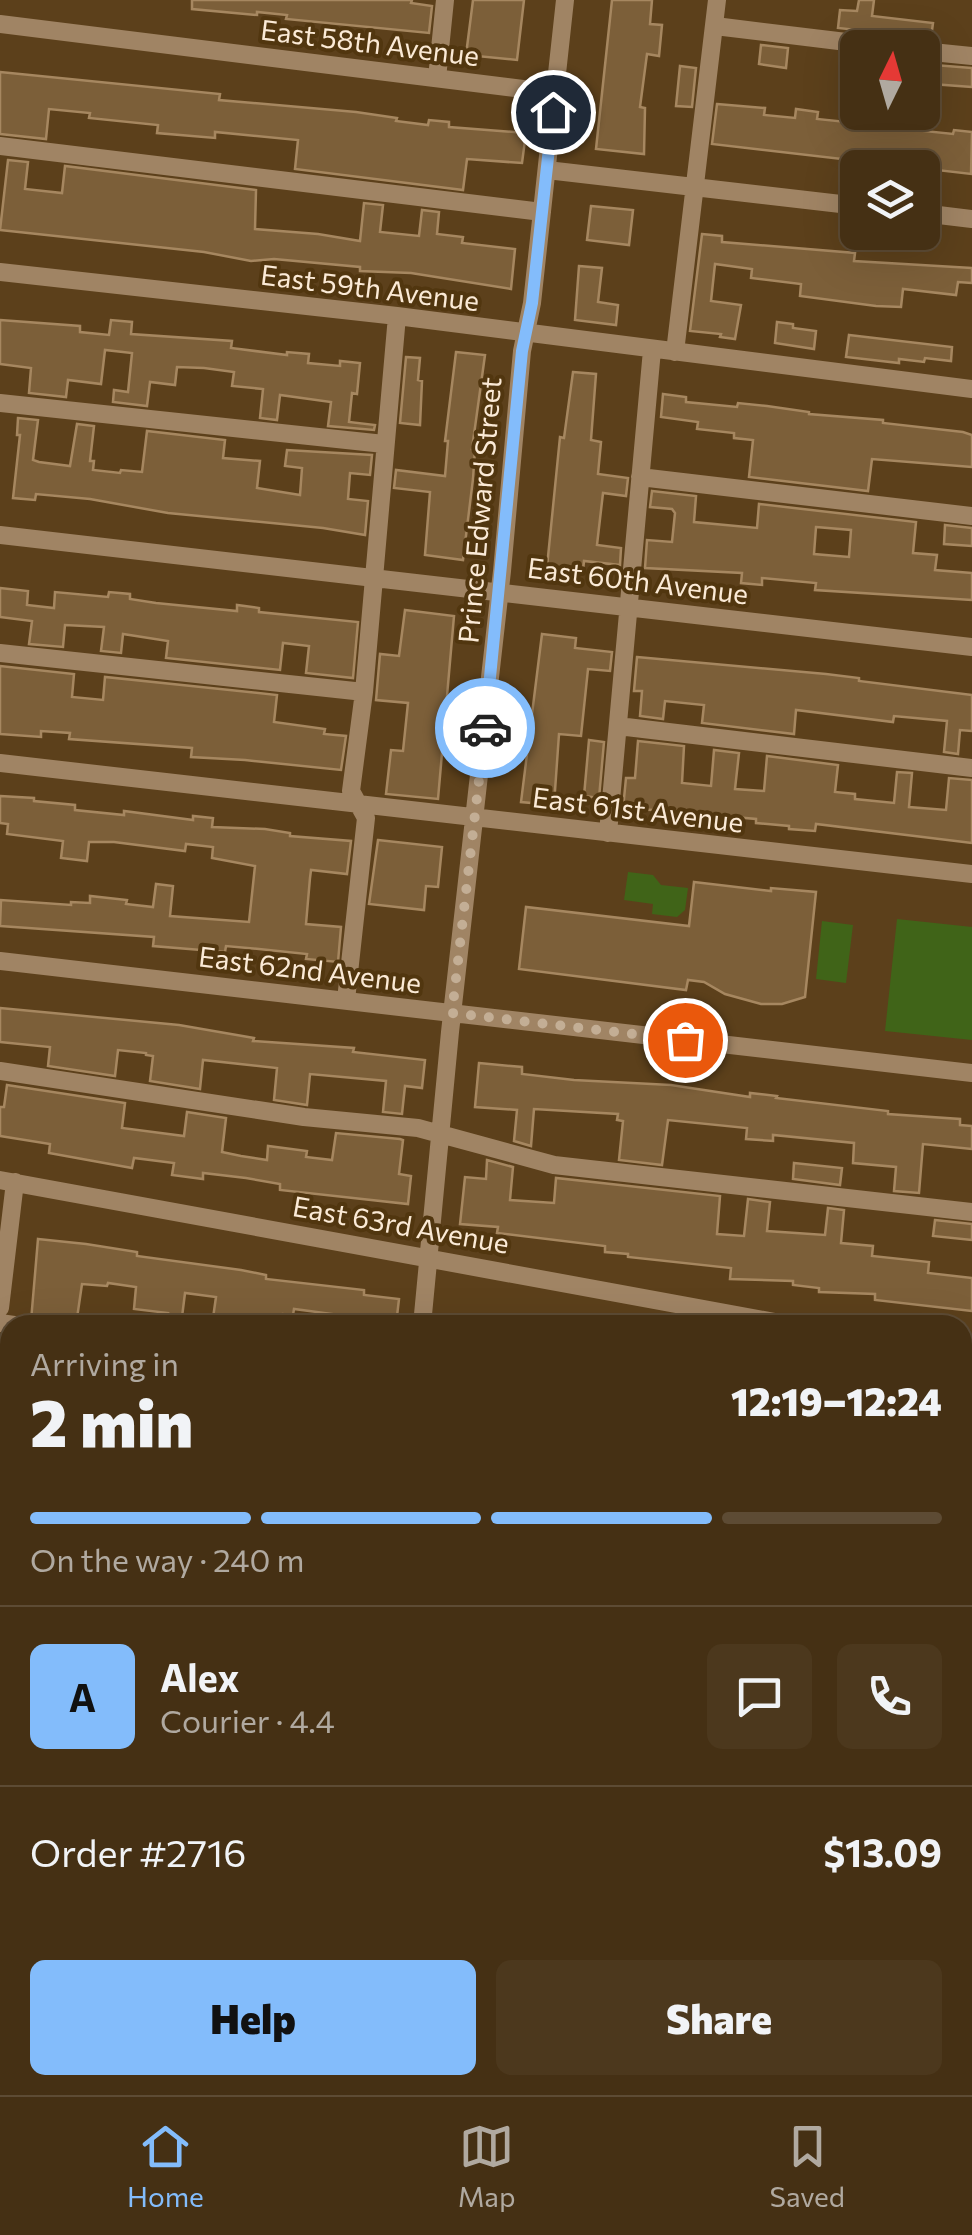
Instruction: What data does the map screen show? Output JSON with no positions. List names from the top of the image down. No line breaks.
{"streets":{"street":["East 58th Avenue","East 59th Avenue","Prince Edward Street","East 60th Avenue","East 61st Avenue","East 62nd Avenue","East 63rd Avenue"]},"crossings":[["East 58th Avenue","Prince Edward Street"],["East 59th Avenue","Prince Edward Street"],["Prince Edward Street","East 60th Avenue"],["Prince Edward Street","East 61st Avenue"],["Prince Edward Street","East 62nd Avenue"],["Prince Edward Street","East 63rd Avenue"]],"north":"top","page":{"heading":["2 min","Arriving in","12:19–12:24"],"panel":["Alex","Courier · 4.4","Order #2716","$13.09"],"bar":"On the way · 240 m","round":"A","buttons":["Help","Share"],"tabs":["Home","Map","Saved"]}}
